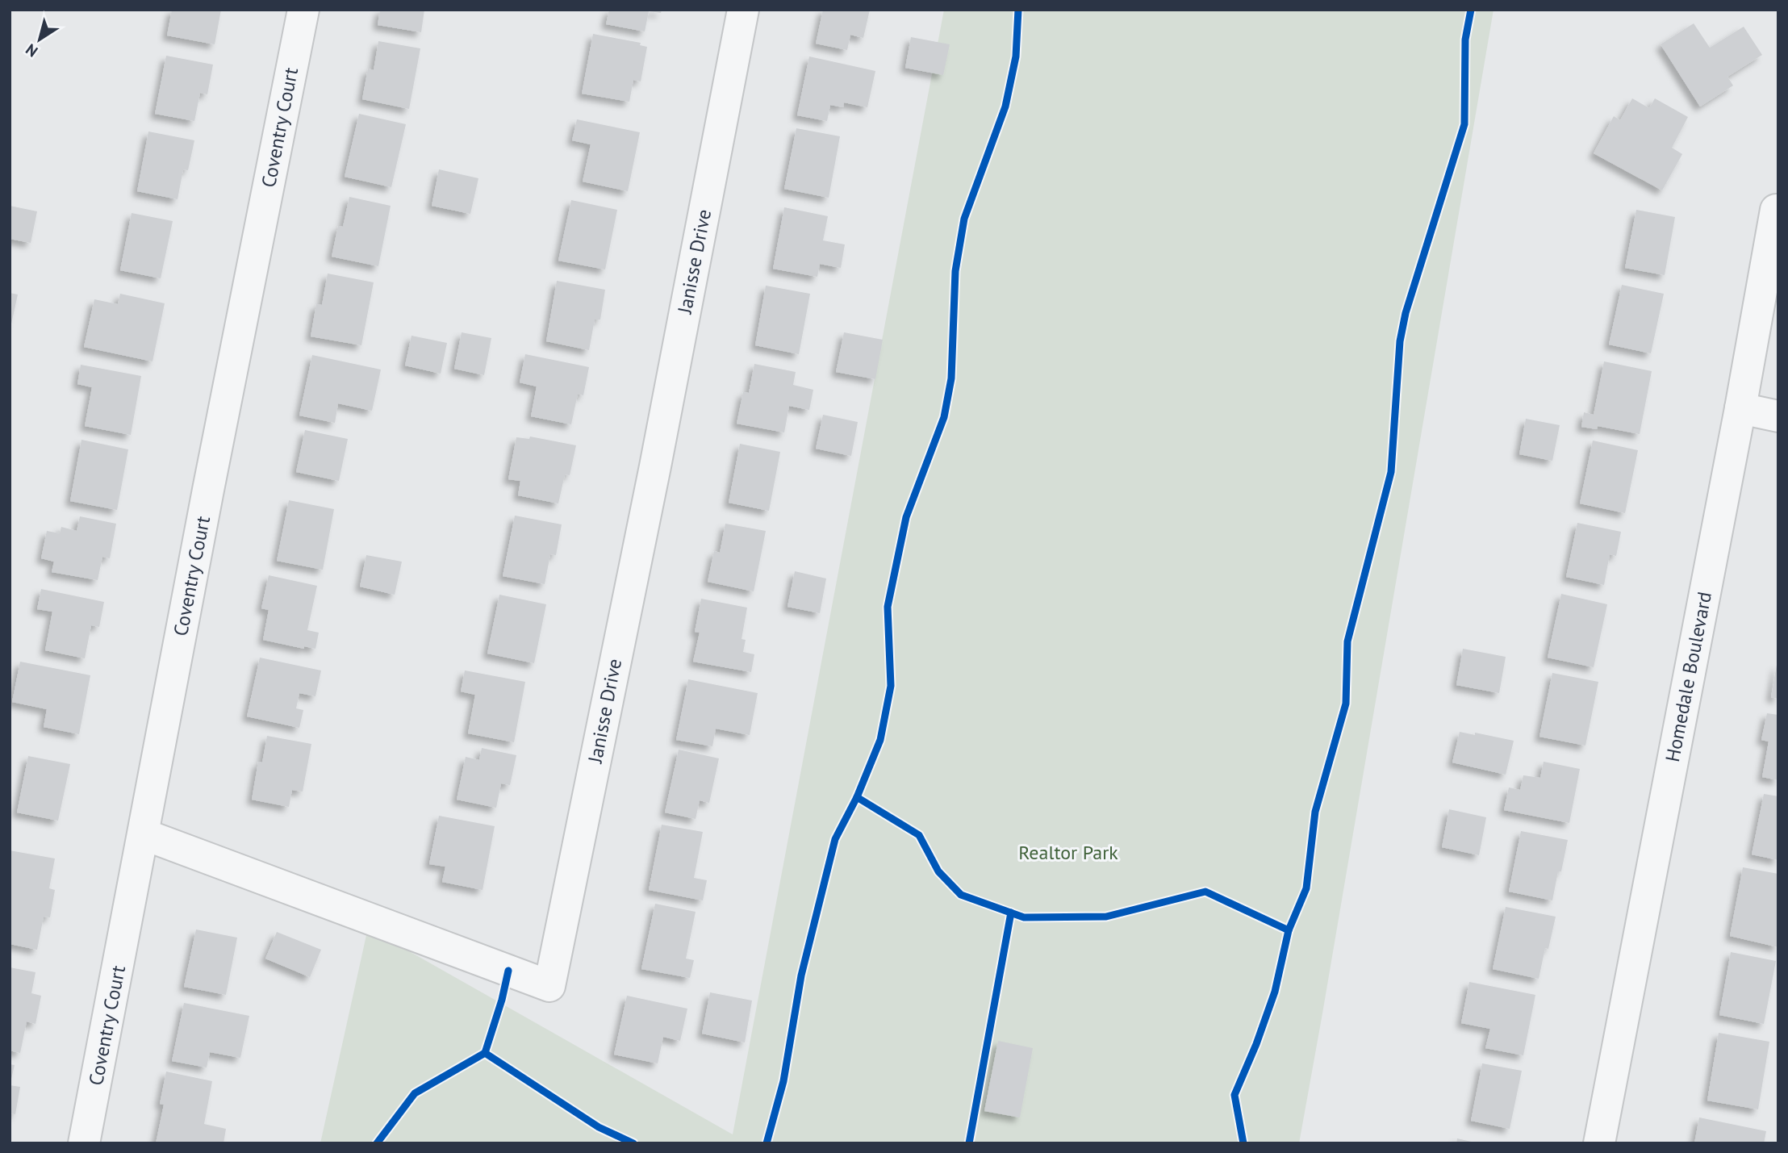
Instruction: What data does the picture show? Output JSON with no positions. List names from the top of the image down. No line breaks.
{"streets":{"street":["Coventry Court","Janisse Drive","Homedale Boulevard"]},"crossings":[["Coventry Court","Janisse Drive"]],"parks":["Realtor Park"],"north":"bottom left"}
